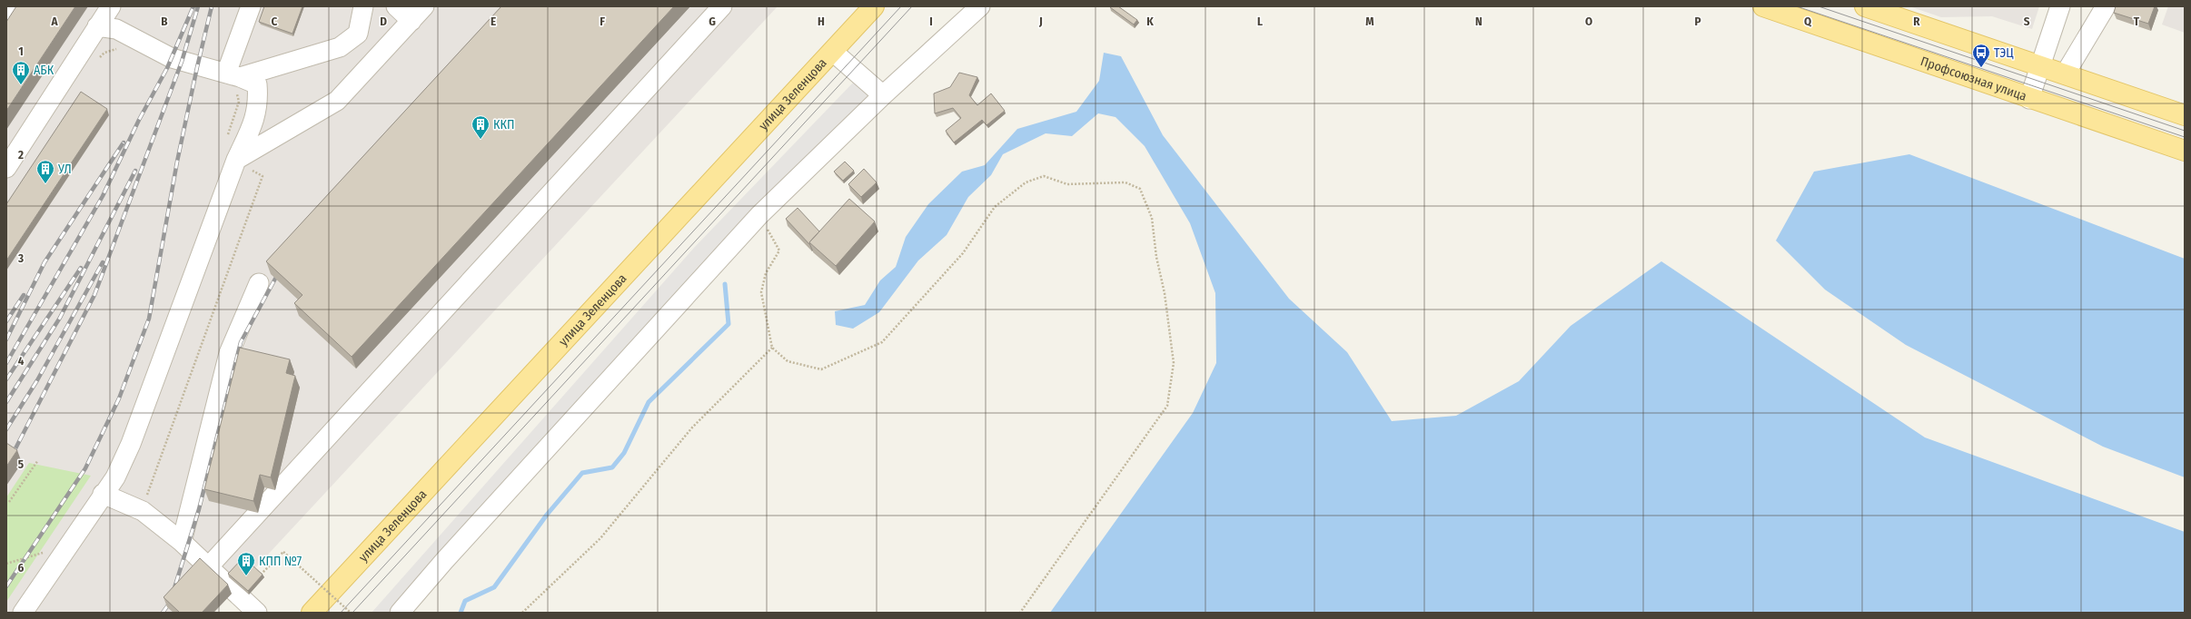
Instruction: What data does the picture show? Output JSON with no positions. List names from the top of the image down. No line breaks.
{"streets":{"main road":["Профсоюзная улица","улица Зеленцова"]},"places":{"bus stop":["ТЭЦ"],"building":["АБК","ККП","УЛ","КПП №7"]},"grid":{"columns":["A","B","C","D","E","F","G","H","I","J","K","L","M","N","O","P","Q","R","S","T"],"rows":["1","2","3","4","5","6"]}}
